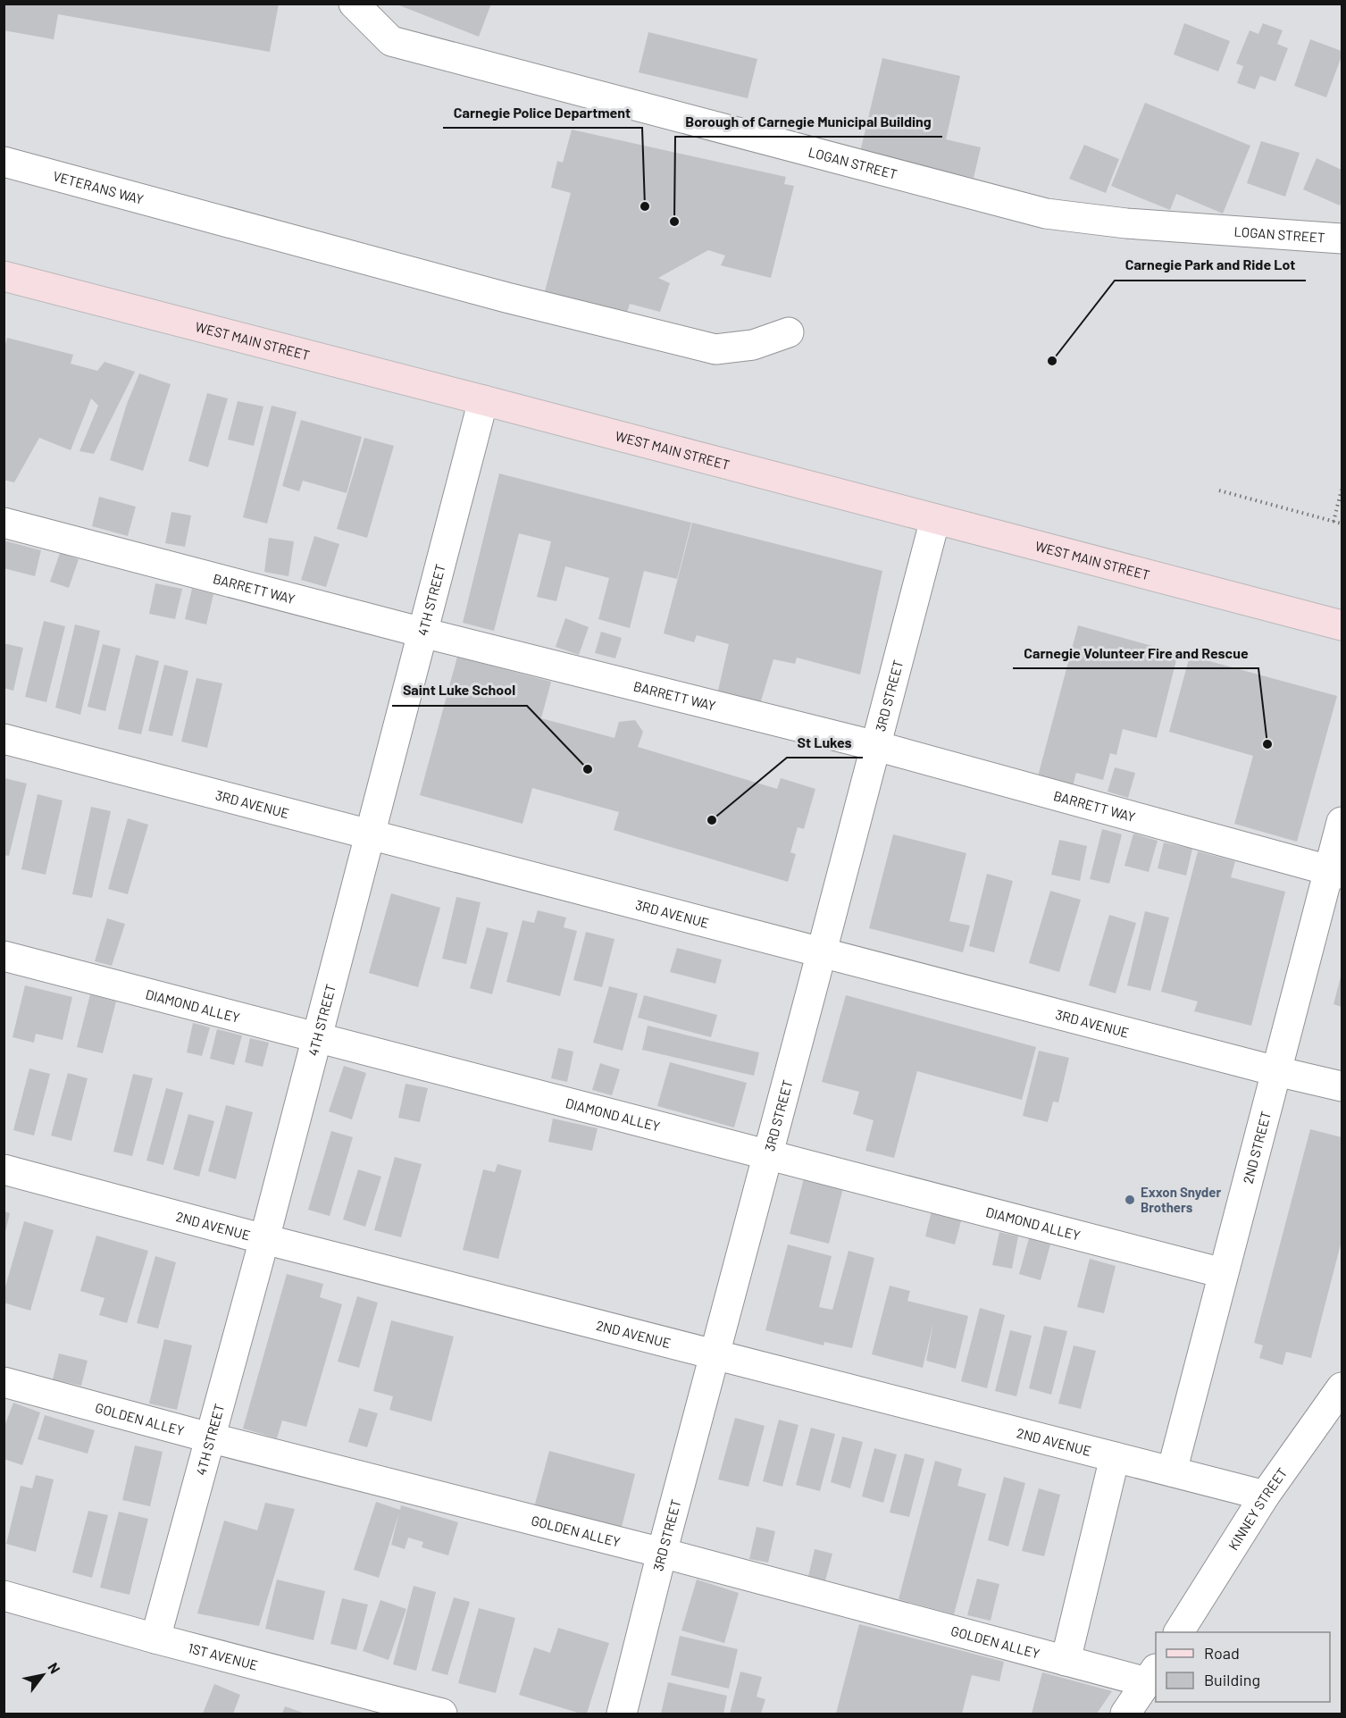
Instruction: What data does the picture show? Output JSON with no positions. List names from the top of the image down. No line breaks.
{"streets":{"main road":["WEST MAIN STREET"],"street":["LOGAN STREET","VETERANS WAY","BARRETT WAY","4TH STREET","3RD STREET","3RD AVENUE","DIAMOND ALLEY","2ND STREET","2ND AVENUE","GOLDEN ALLEY","KINNEY STREET","1ST AVENUE"]},"crossings":[["WEST MAIN STREET","4TH STREET"],["WEST MAIN STREET","3RD STREET"],["BARRETT WAY","4TH STREET"],["BARRETT WAY","3RD STREET"],["BARRETT WAY","2ND STREET"],["4TH STREET","3RD AVENUE"],["4TH STREET","DIAMOND ALLEY"],["4TH STREET","2ND AVENUE"],["4TH STREET","GOLDEN ALLEY"],["4TH STREET","1ST AVENUE"],["3RD STREET","3RD AVENUE"],["3RD STREET","DIAMOND ALLEY"],["3RD STREET","2ND AVENUE"],["3RD STREET","GOLDEN ALLEY"],["3RD AVENUE","2ND STREET"],["DIAMOND ALLEY","2ND STREET"],["2ND STREET","2ND AVENUE"],["2ND AVENUE","KINNEY STREET"]],"places":["Carnegie Police Department","Borough of Carnegie Municipal Building","Carnegie Park and Ride Lot","Carnegie Volunteer Fire and Rescue","Saint Luke School","St Lukes","Exxon Snyder Brothers"],"legend":["Road","Building"],"north":"top right"}
